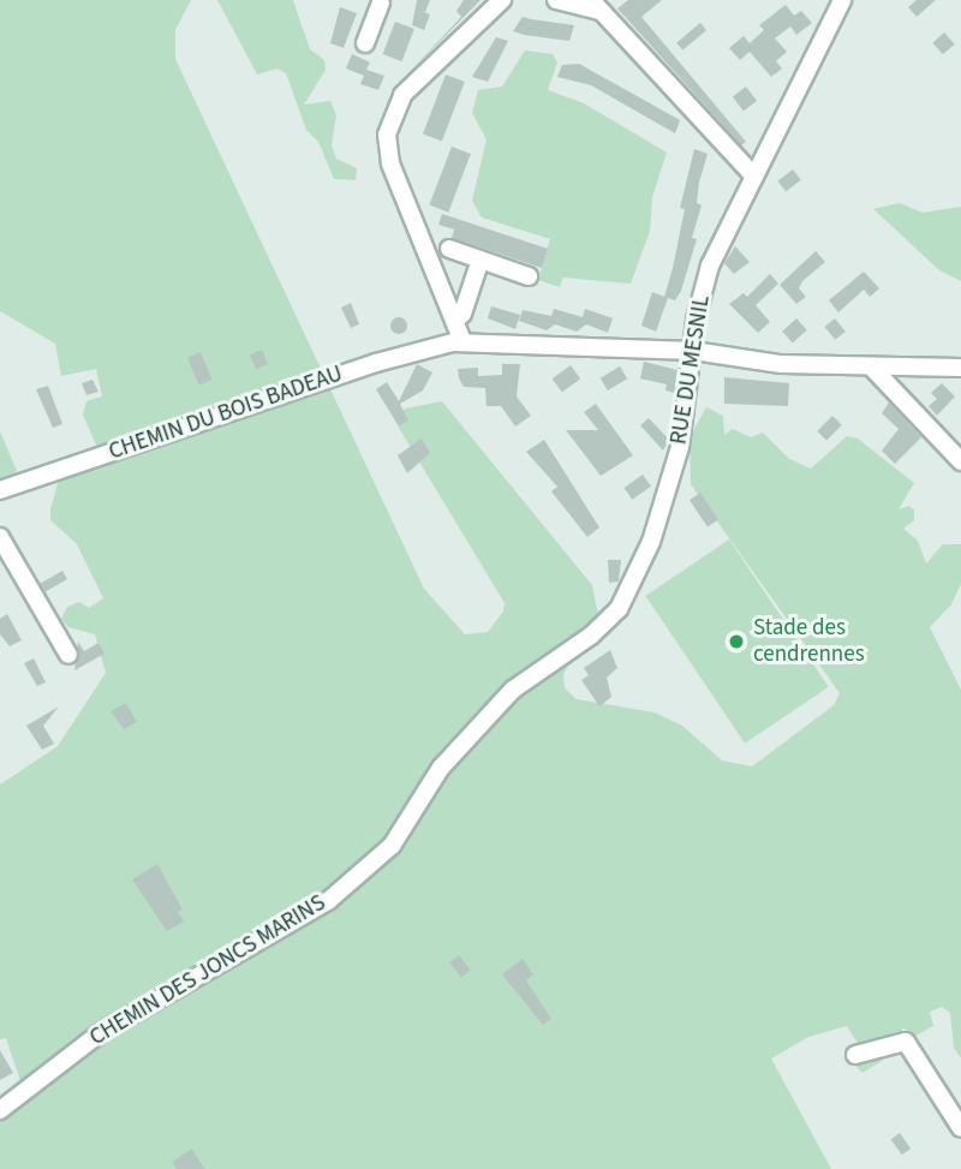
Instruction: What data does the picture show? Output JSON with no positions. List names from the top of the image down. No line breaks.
{"streets":{"street":["RUE DU MESNIL","CHEMIN DU BOIS BADEAU","CHEMIN DES JONCS MARINS"]},"crossings":[["RUE DU MESNIL","CHEMIN DES JONCS MARINS"]],"places":["Stade des cendrennes"]}
